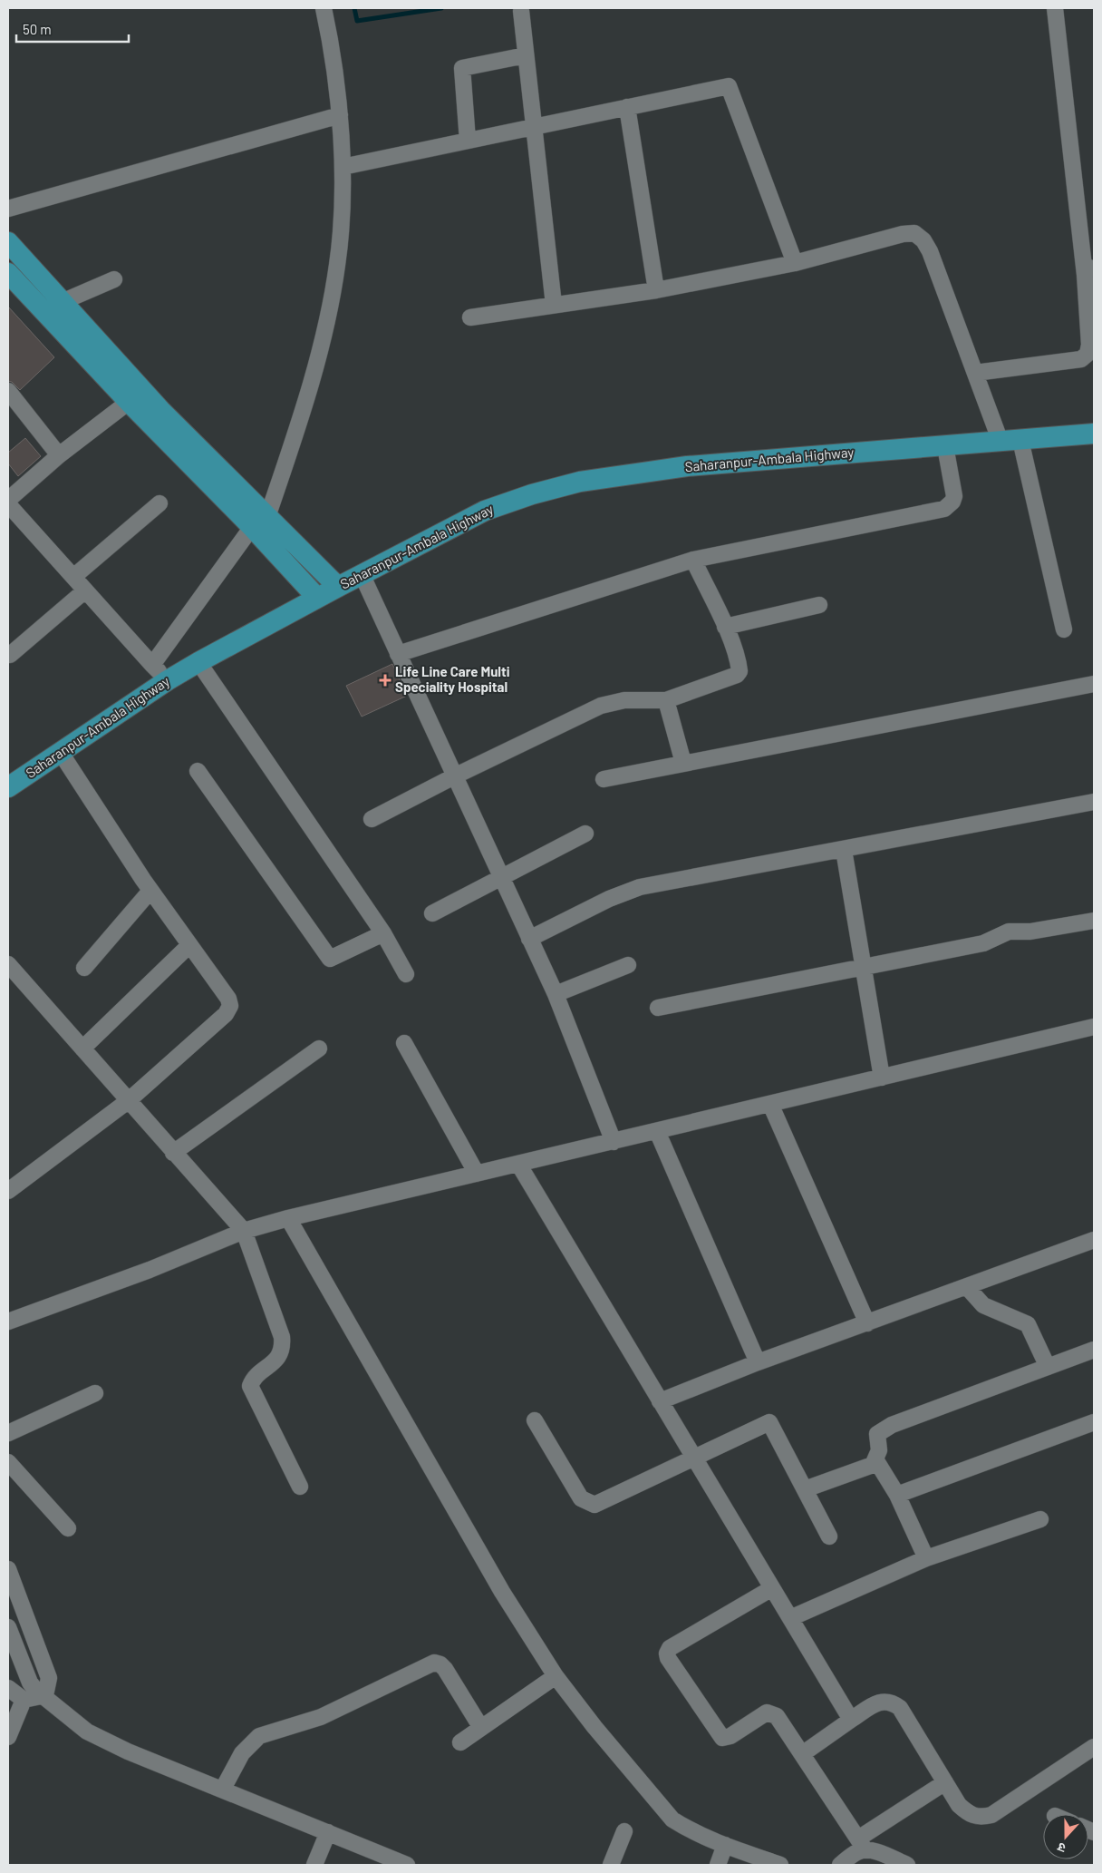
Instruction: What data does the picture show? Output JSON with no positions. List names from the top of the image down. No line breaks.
{"streets":{"main road":["Saharanpur-Ambala Highway"]},"places":{"health":["Life Line Care Multi Speciality Hospital"]},"scale_bar":"50 m","north":"bottom"}
